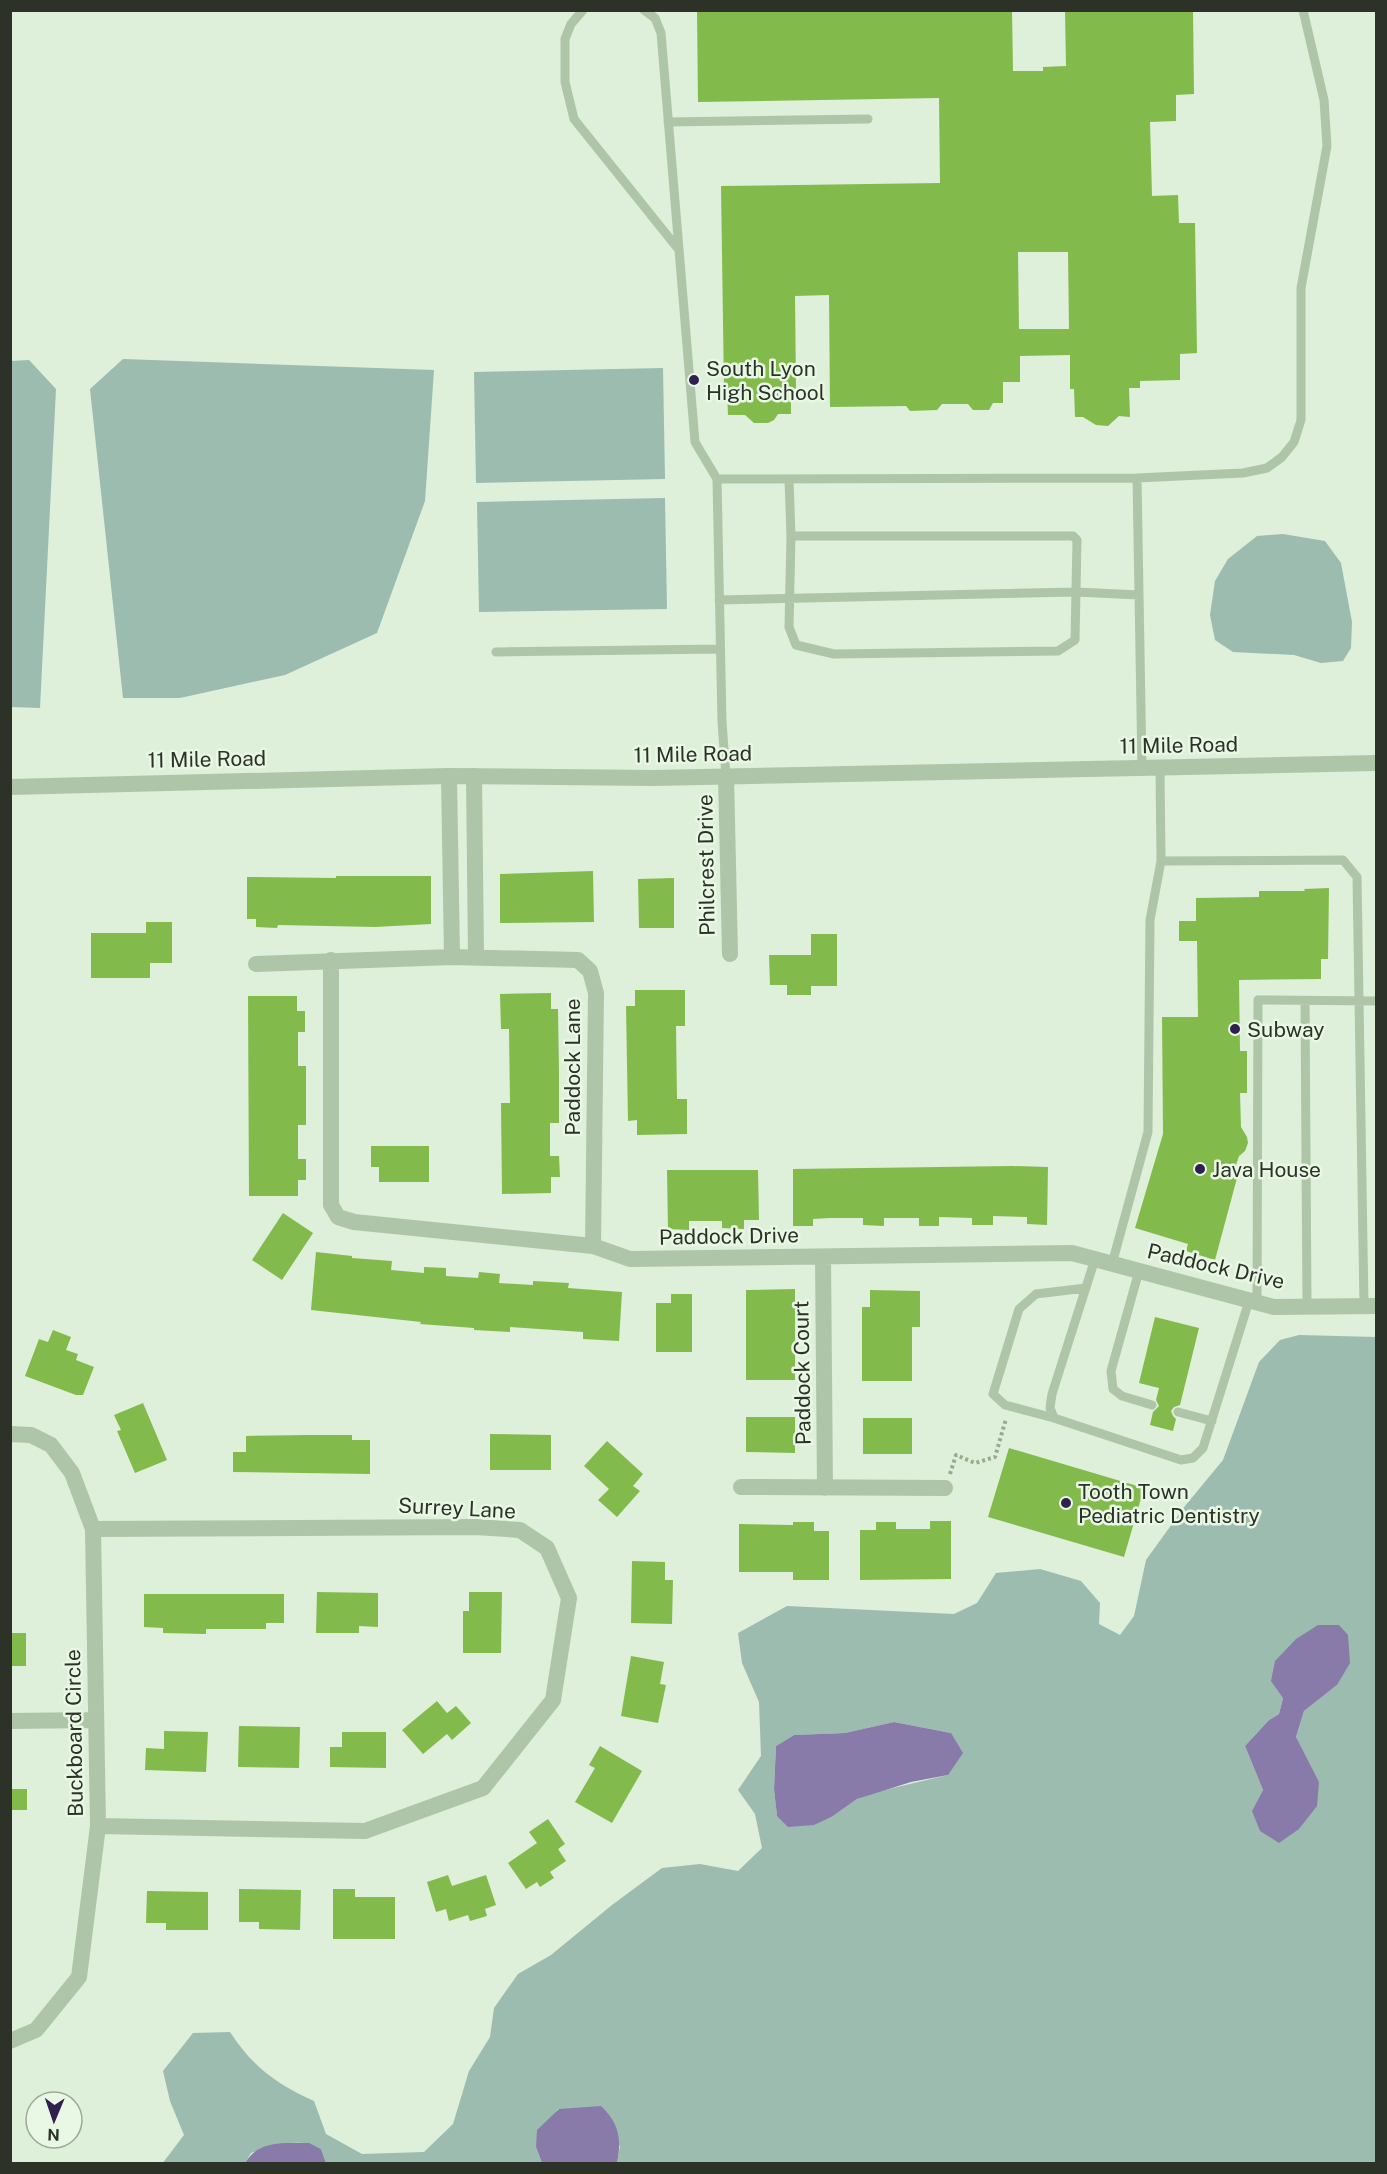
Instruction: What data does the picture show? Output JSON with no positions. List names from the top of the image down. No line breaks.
{"streets":{"street":["11 Mile Road","Philcrest Drive","Paddock Lane","Paddock Drive","Paddock Court","Surrey Lane","Buckboard Circle"]},"crossings":[["11 Mile Road","Philcrest Drive"],["Paddock Lane","Paddock Drive"],["Paddock Drive","Paddock Court"],["Surrey Lane","Buckboard Circle"]],"places":["South Lyon High School","Subway","Java House","Tooth Town Pediatric Dentistry"],"north":"bottom"}
